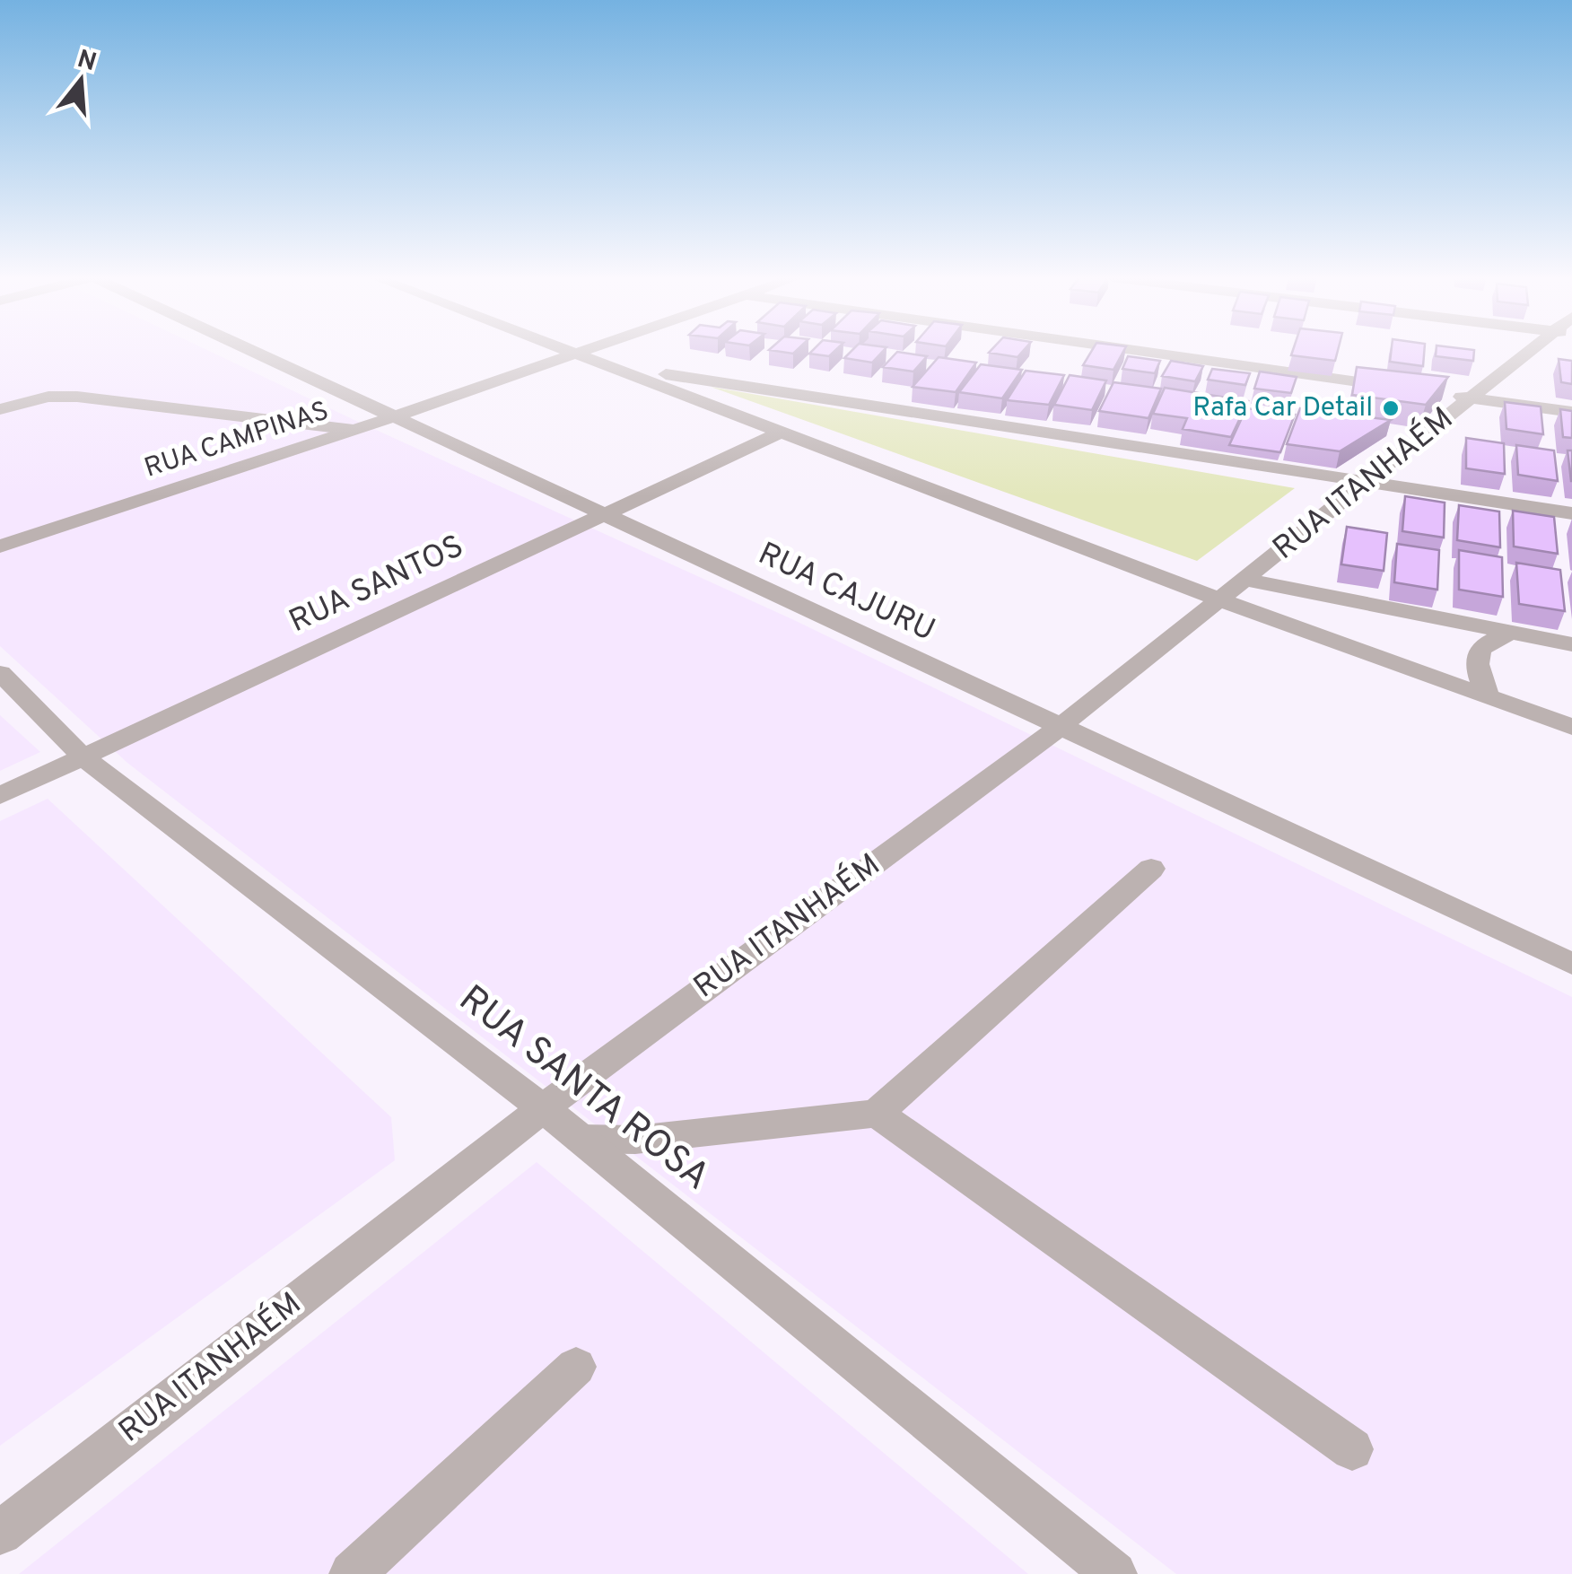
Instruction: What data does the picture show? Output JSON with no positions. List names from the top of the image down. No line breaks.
{"streets":{"street":["RUA CAMPINAS","RUA ITANHAÉM","RUA SANTOS","RUA CAJURU","RUA SANTA ROSA"]},"crossings":[["RUA CAMPINAS","RUA CAJURU"],["RUA ITANHAÉM","RUA CAJURU"],["RUA ITANHAÉM","RUA SANTA ROSA"],["RUA SANTOS","RUA CAJURU"],["RUA SANTOS","RUA SANTA ROSA"]],"places":["Rafa Car Detail"],"north":"top"}
